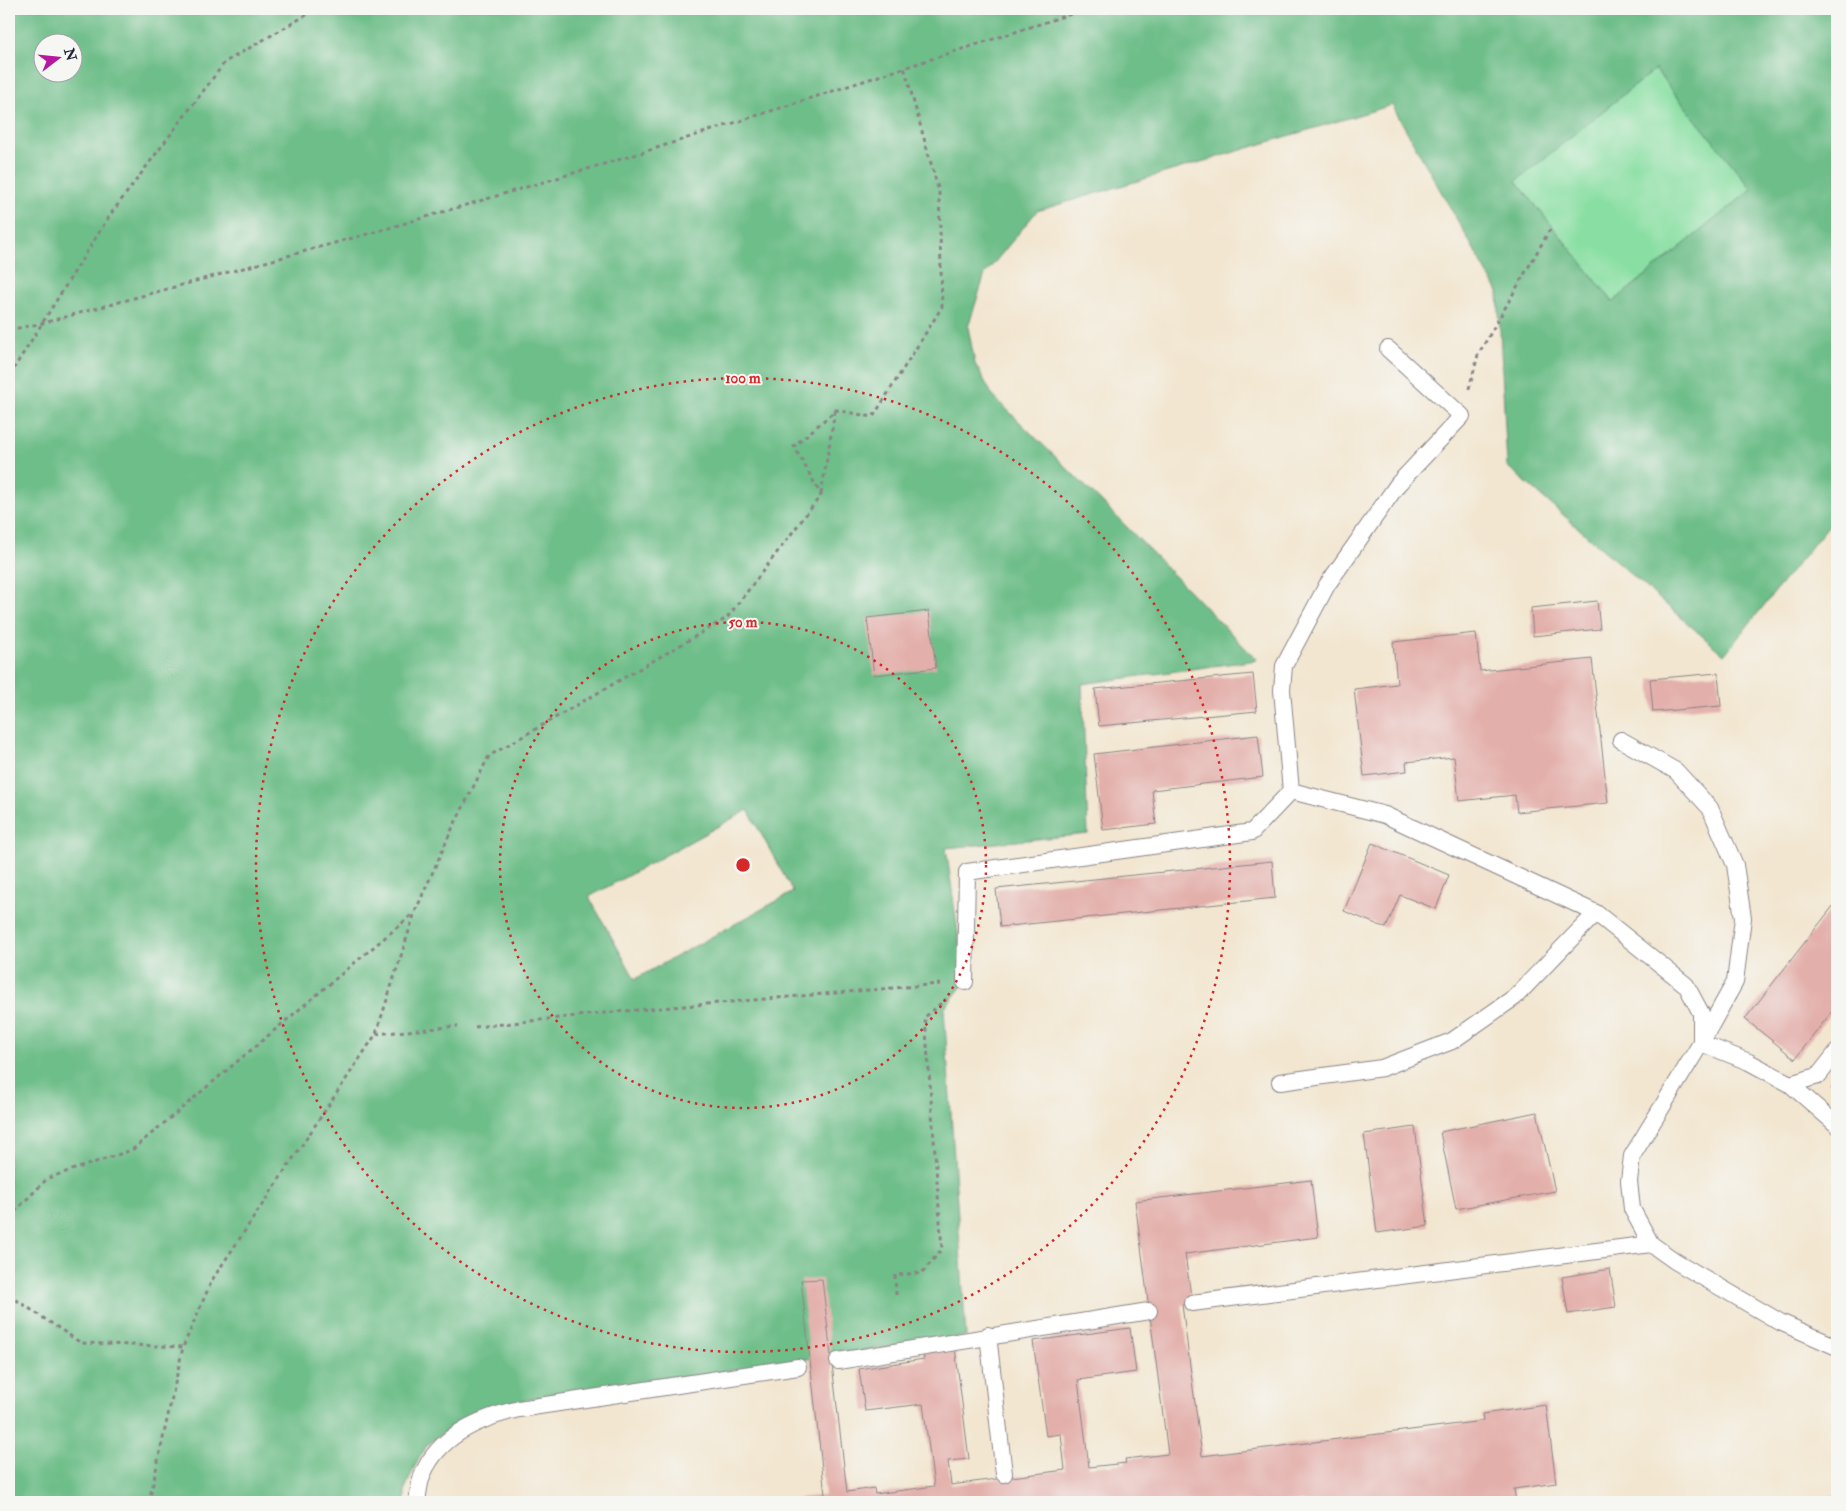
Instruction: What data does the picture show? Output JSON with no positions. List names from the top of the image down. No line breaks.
{"north":"right","rings":["100 m","50 m"]}
